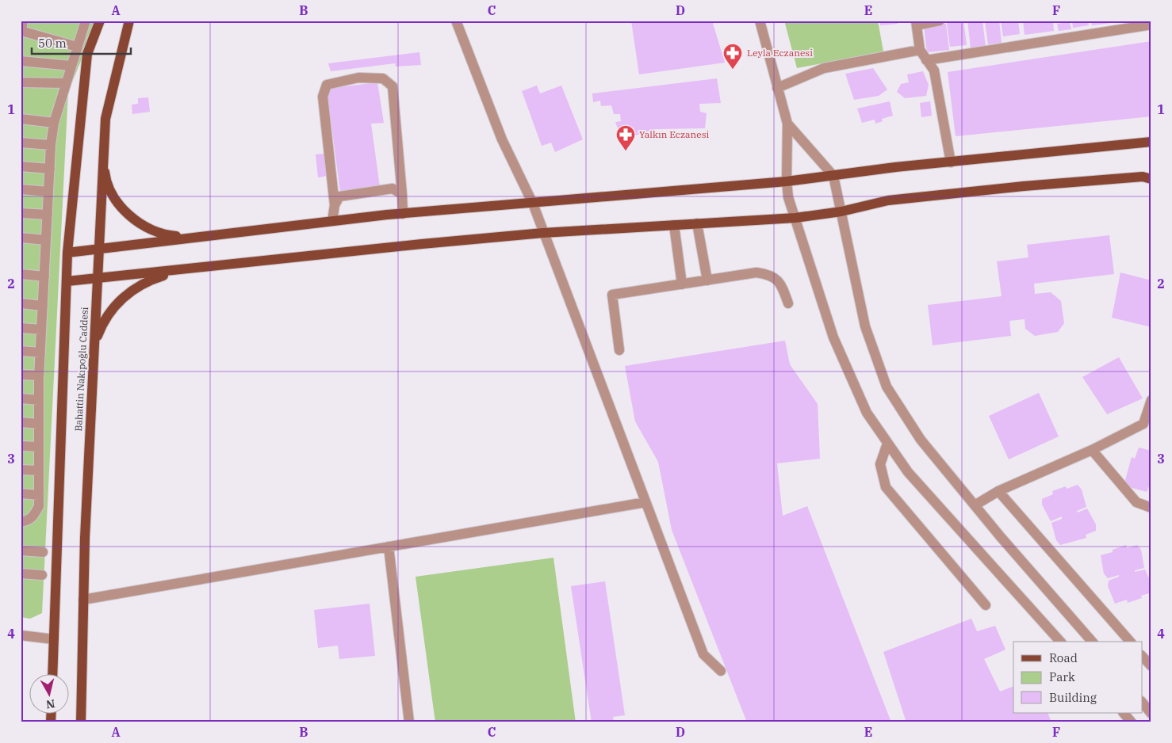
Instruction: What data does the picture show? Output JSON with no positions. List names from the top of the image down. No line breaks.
{"streets":{"main road":["Bahattin Nakıpoğlu Caddesi"]},"places":{"pharmacy":["Leyla Eczanesi","Yalkın Eczanesi"]},"legend":["Road","Park","Building"],"scale_bar":"50 m","north":"bottom","grid":{"columns":["A","B","C","D","E","F"],"rows":["1","2","3","4"]}}
